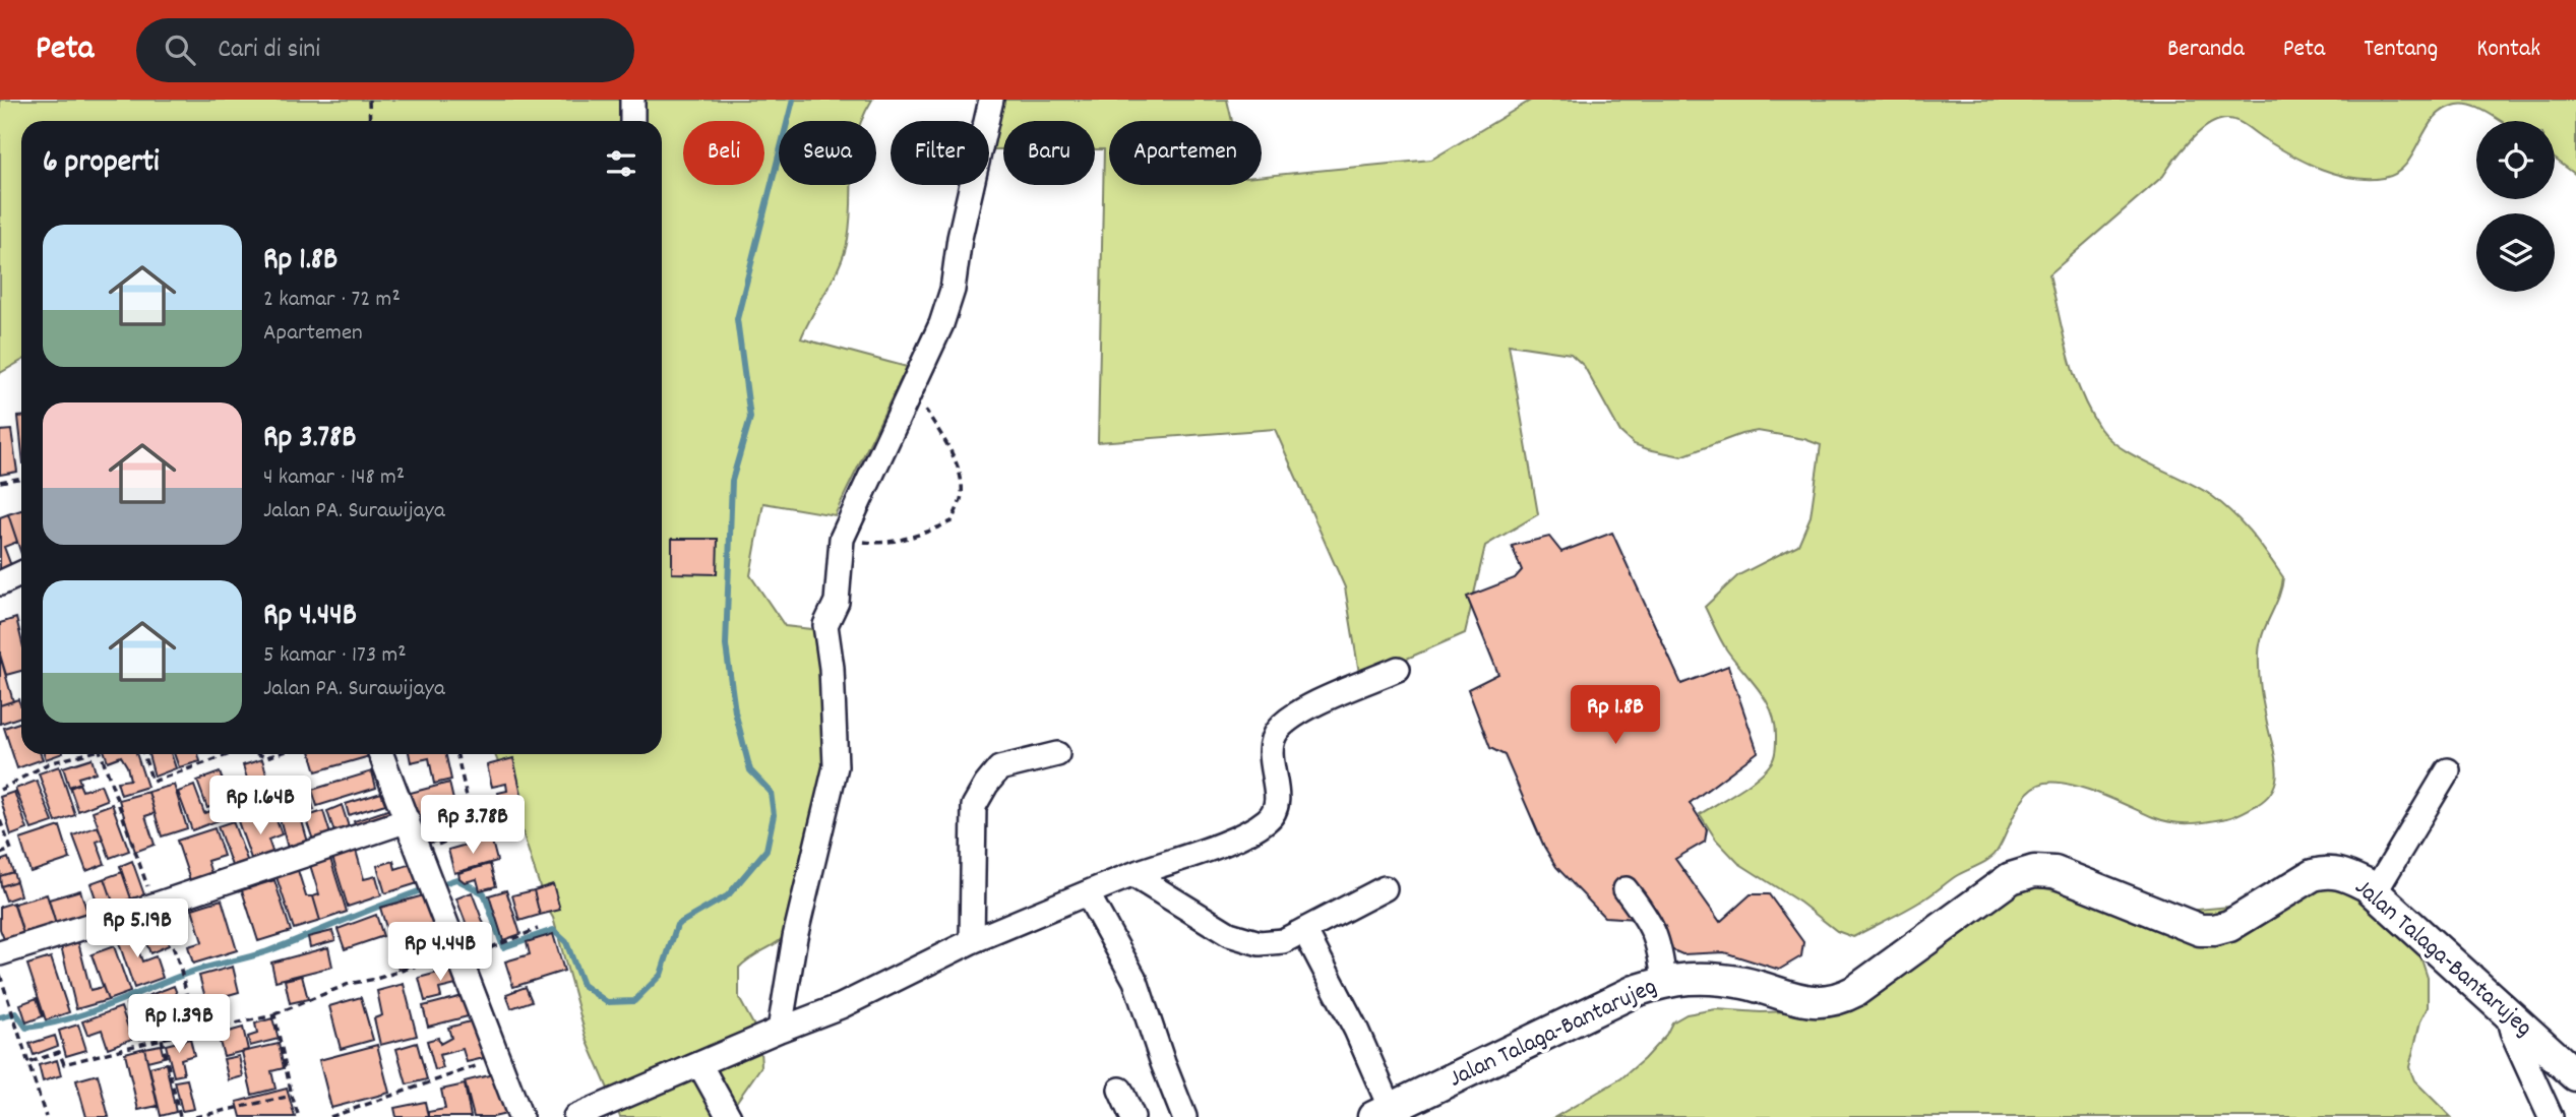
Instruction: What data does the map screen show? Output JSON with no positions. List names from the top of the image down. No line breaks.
{"streets":{"main road":["Jalan Talaga-Bantarujeg"]},"page":{"header":"Peta","search":"Cari di sini","nav":["Beranda","Peta","Tentang","Kontak"],"chip":["Beli","Sewa","Filter","Baru","Apartemen"],"heading":"6 properti","list":[{"name":"Rp 1.8B","note":"2 kamar · 72 m² · Apartemen"},{"name":"Rp 3.78B","note":"4 kamar · 148 m² · Jalan PA. Surawijaya"},{"name":"Rp 4.44B","note":"5 kamar · 173 m² · Jalan PA. Surawijaya"}],"price":["Rp 1.8B","Rp 1.64B","Rp 3.78B","Rp 5.19B","Rp 4.44B","Rp 1.39B"]}}
